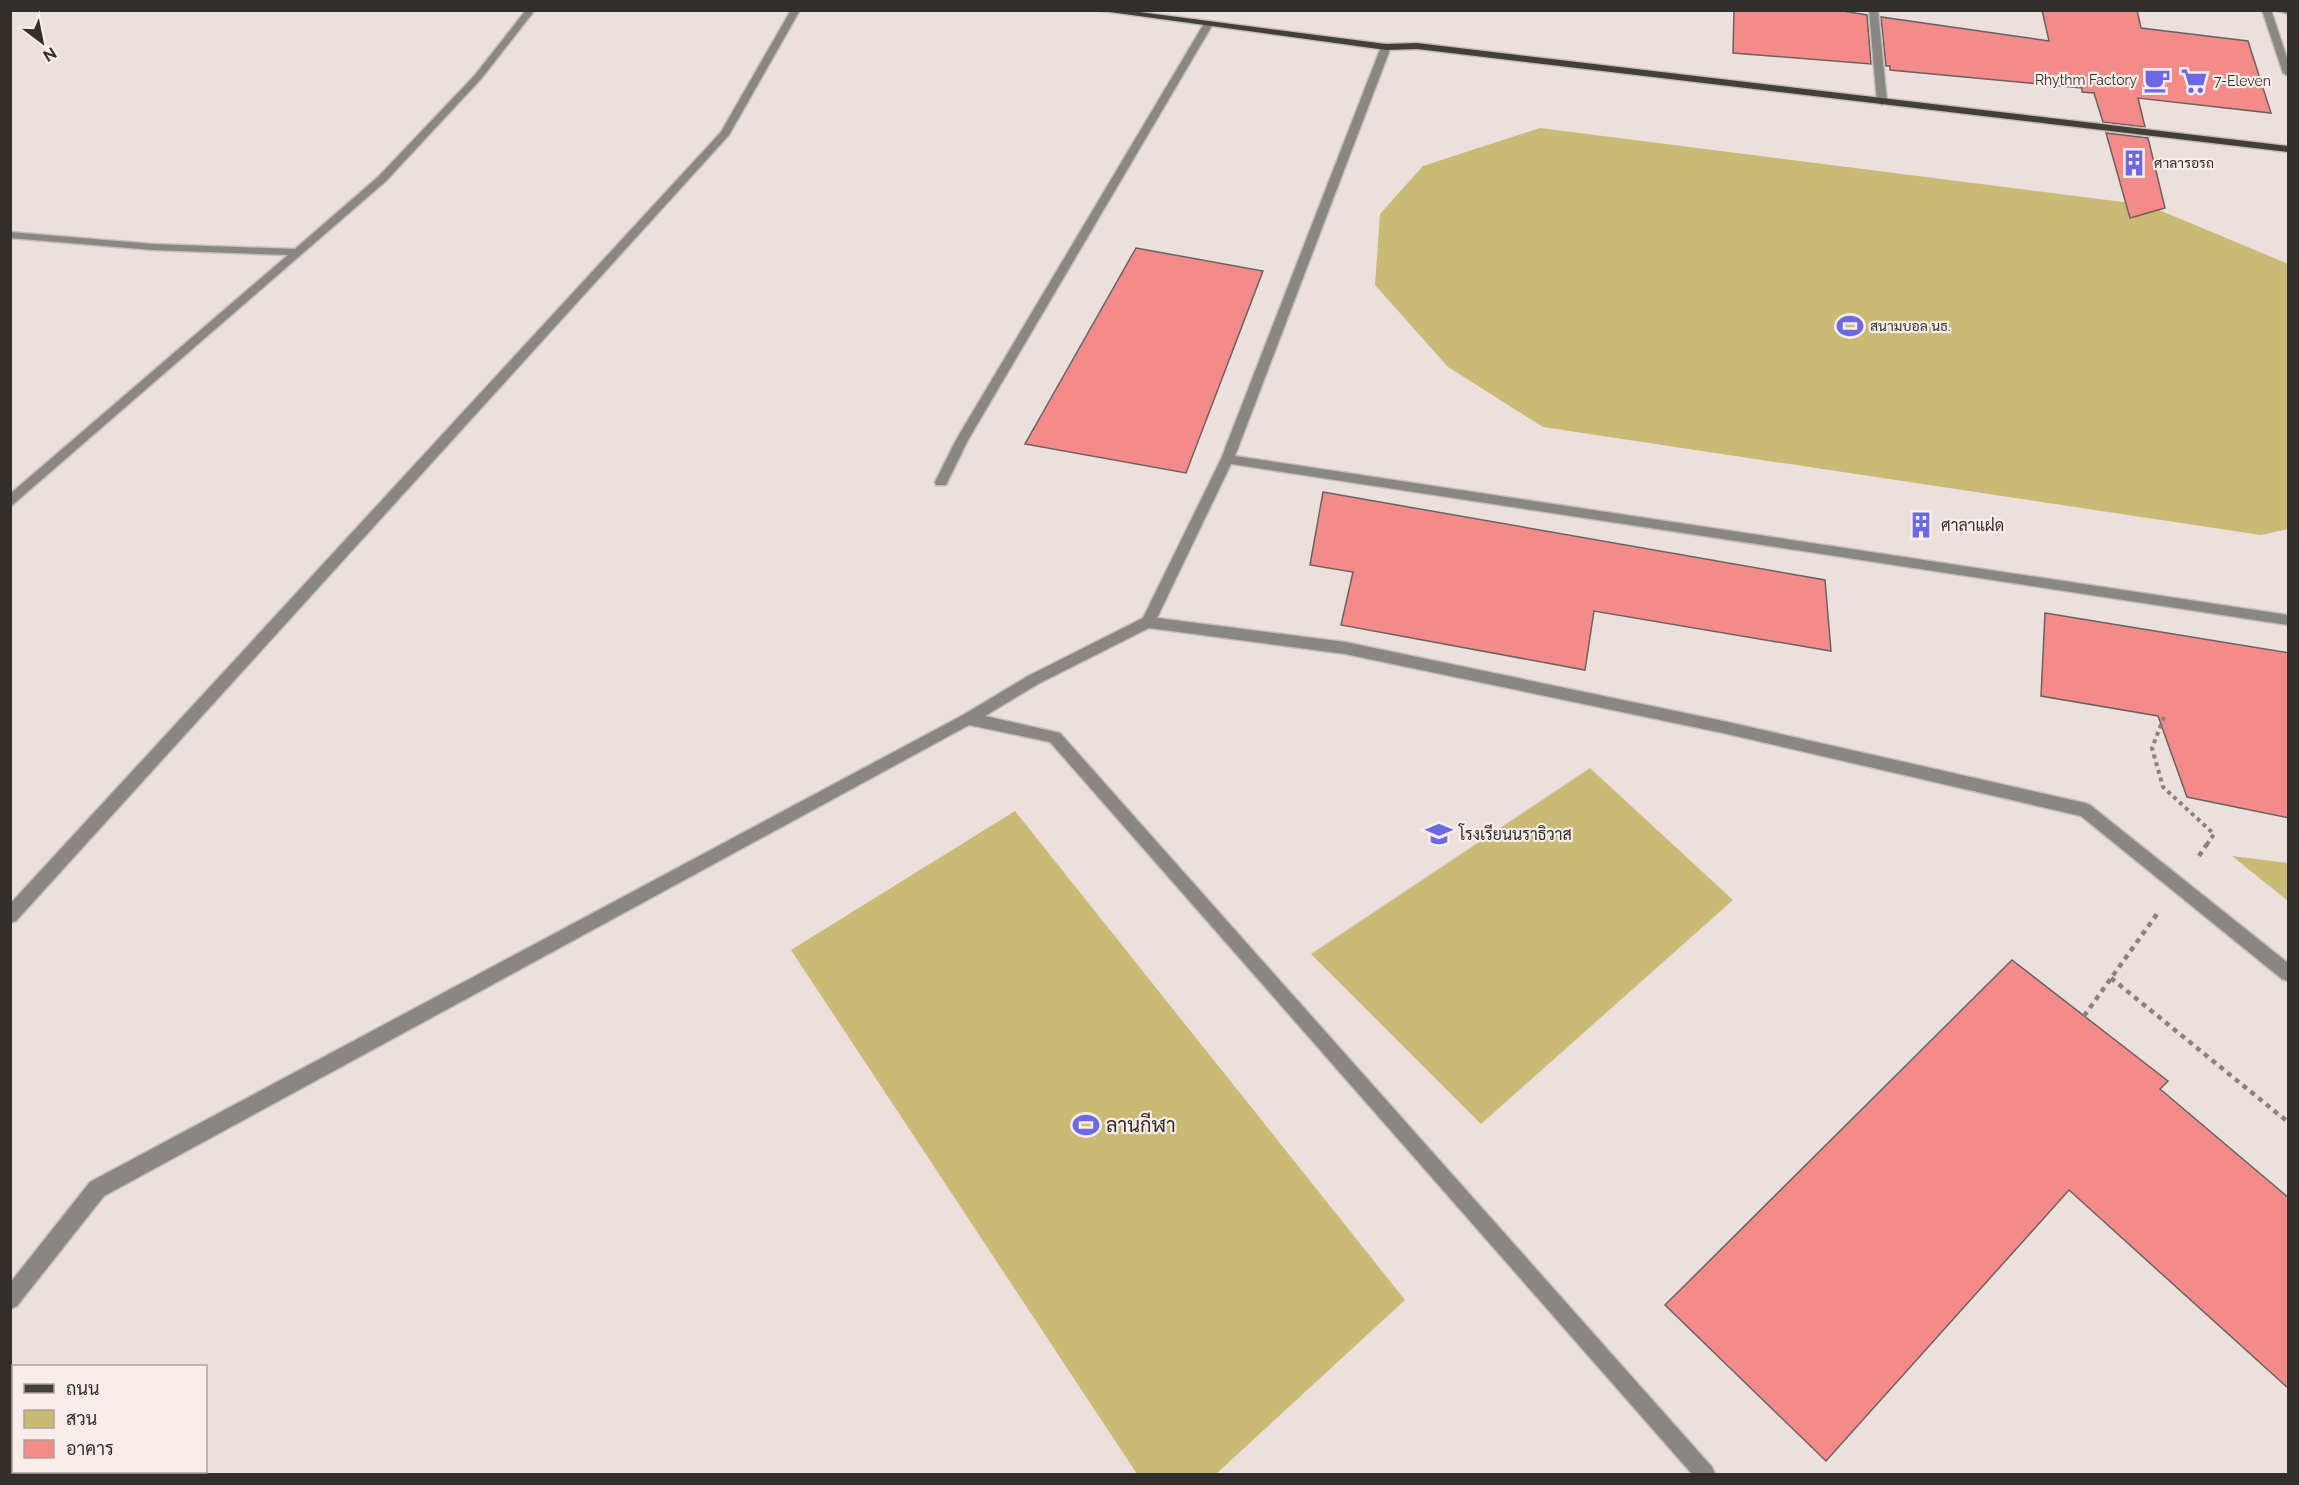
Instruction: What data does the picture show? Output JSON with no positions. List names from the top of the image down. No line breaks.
{"places":{"cafe":["Rhythm Factory"],"supermarket":["7-Eleven"],"building":["ศาลารอรถ","ศาลาแฝด"],"sports":["สนามบอล นธ.","ลานกีฬา"],"school or university":["โรงเรียนนราธิวาส"]},"legend":["ถนน","สวน","อาคาร"],"north":"bottom right"}
